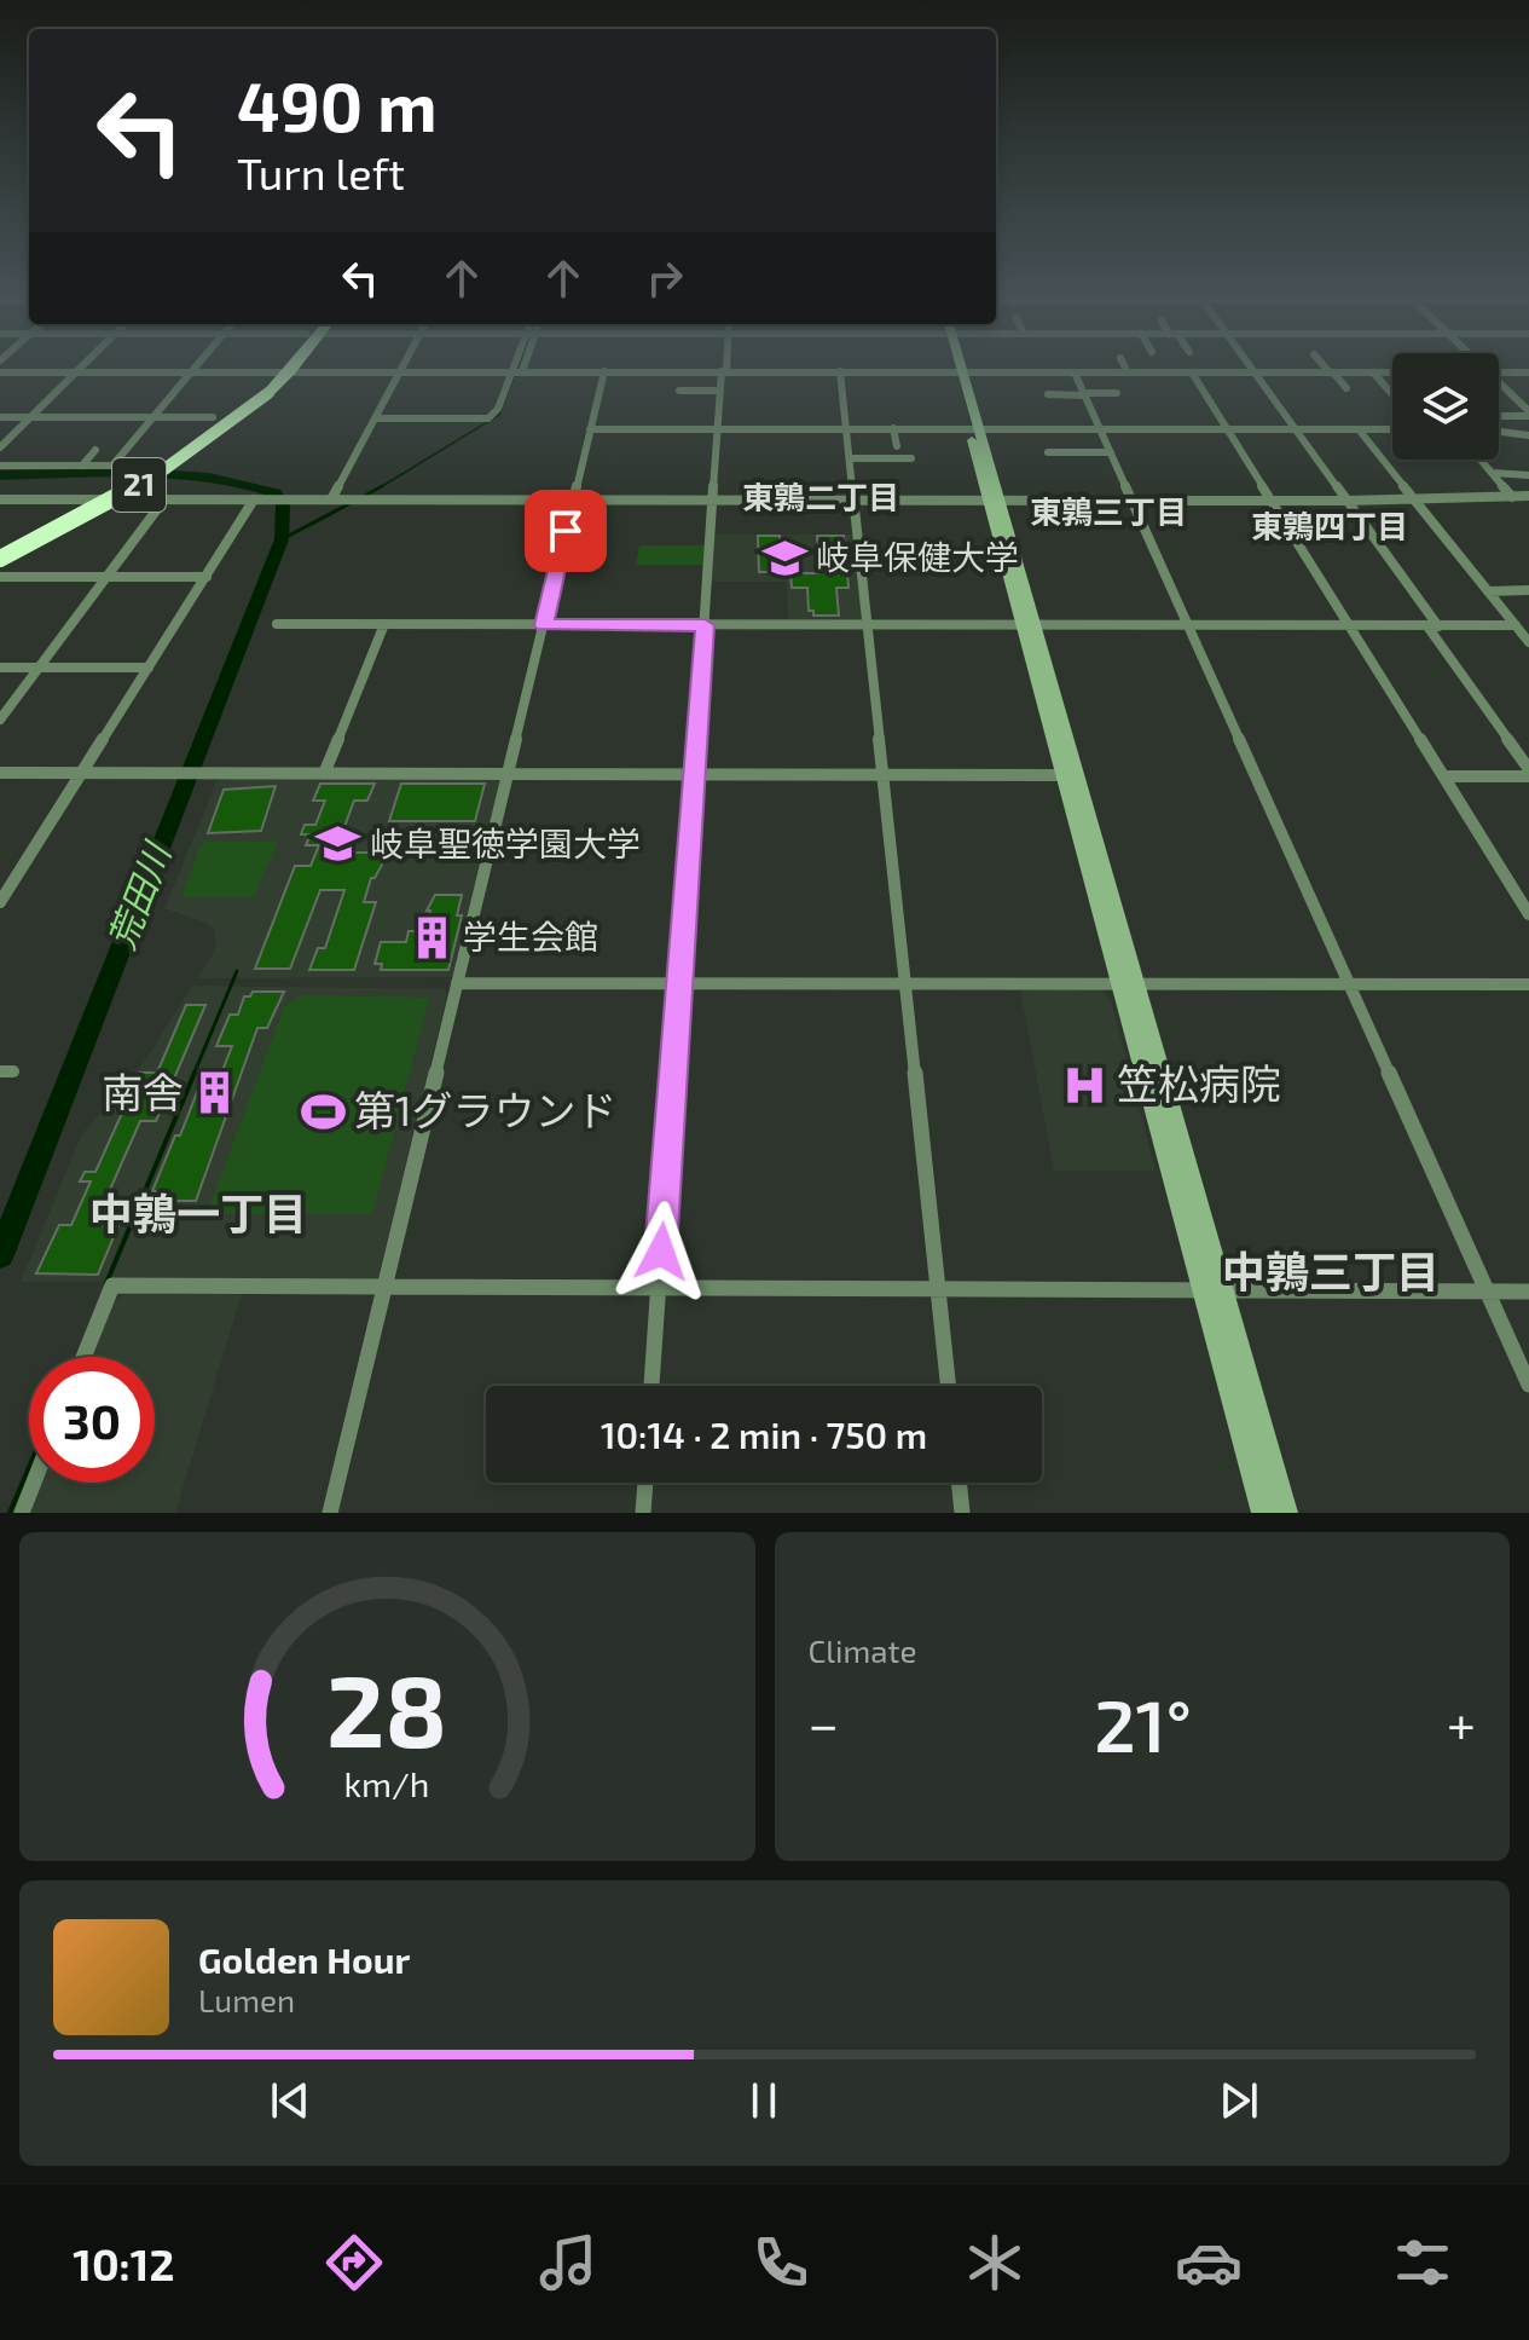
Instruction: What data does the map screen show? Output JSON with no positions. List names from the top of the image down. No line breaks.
{"streets":{"highway":["21"]},"districts":["東鶉二丁目","東鶉三丁目","東鶉四丁目","中鶉一丁目","中鶉三丁目"],"water":["荒田川"],"places":{"school or university":["岐阜保健大学","岐阜聖徳学園大学"],"building":["学生会館","南舎"],"hospital":["笠松病院"],"sports":["第1グラウンド"]},"page":{"turn":["490 m","Turn left"],"limit":"30","trip":"10:14 · 2 min · 750 m","tile":"Climate","heat":["−","21°","+"],"song":["Golden Hour","Lumen"],"tabs":"10:12","gauge":["28","km/h"]}}
